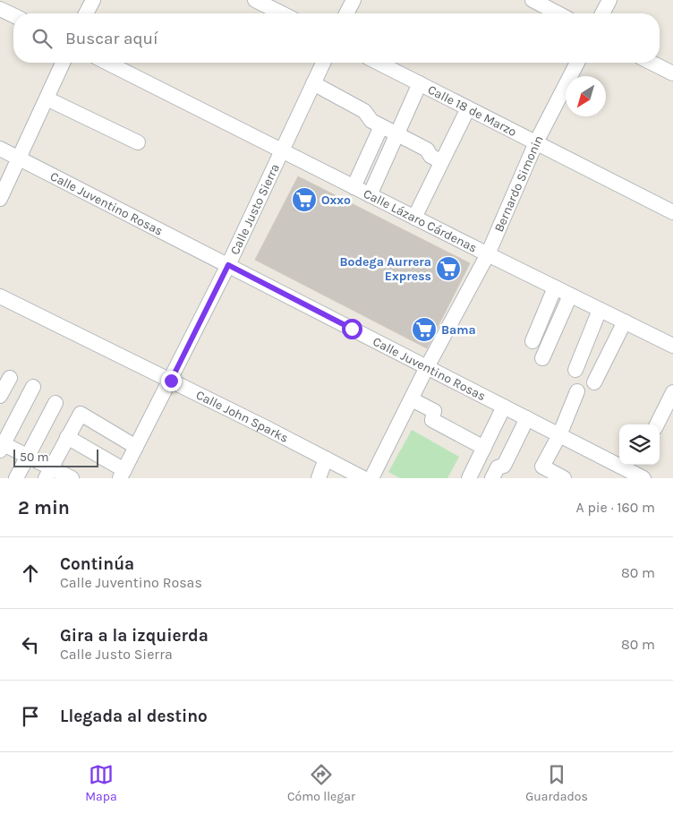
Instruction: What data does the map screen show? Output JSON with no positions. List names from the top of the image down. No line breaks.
{"streets":{"street":["Calle 18 de Marzo","Bernardo Simonin","Calle Juventino Rosas","Calle Justo Sierra","Calle Lázaro Cárdenas","Calle John Sparks"]},"crossings":[["Calle 18 de Marzo","Bernardo Simonin"],["Bernardo Simonin","Calle Juventino Rosas"],["Bernardo Simonin","Calle Lázaro Cárdenas"],["Calle Juventino Rosas","Calle Justo Sierra"],["Calle Justo Sierra","Calle Lázaro Cárdenas"],["Calle Justo Sierra","Calle John Sparks"]],"places":{"supermarket":["Oxxo","Bodega Aurrera Express","Bama"]},"scale_bar":"50 m","north":"bottom left","page":{"search":"Buscar aquí","scale":"50 m","heading":["2 min","A pie · 160 m"],"list":[["Continúa","Calle Juventino Rosas","80 m"],["Gira a la izquierda","Calle Justo Sierra","80 m"],"Llegada al destino"],"nav":["Mapa","Cómo llegar","Guardados"]}}
